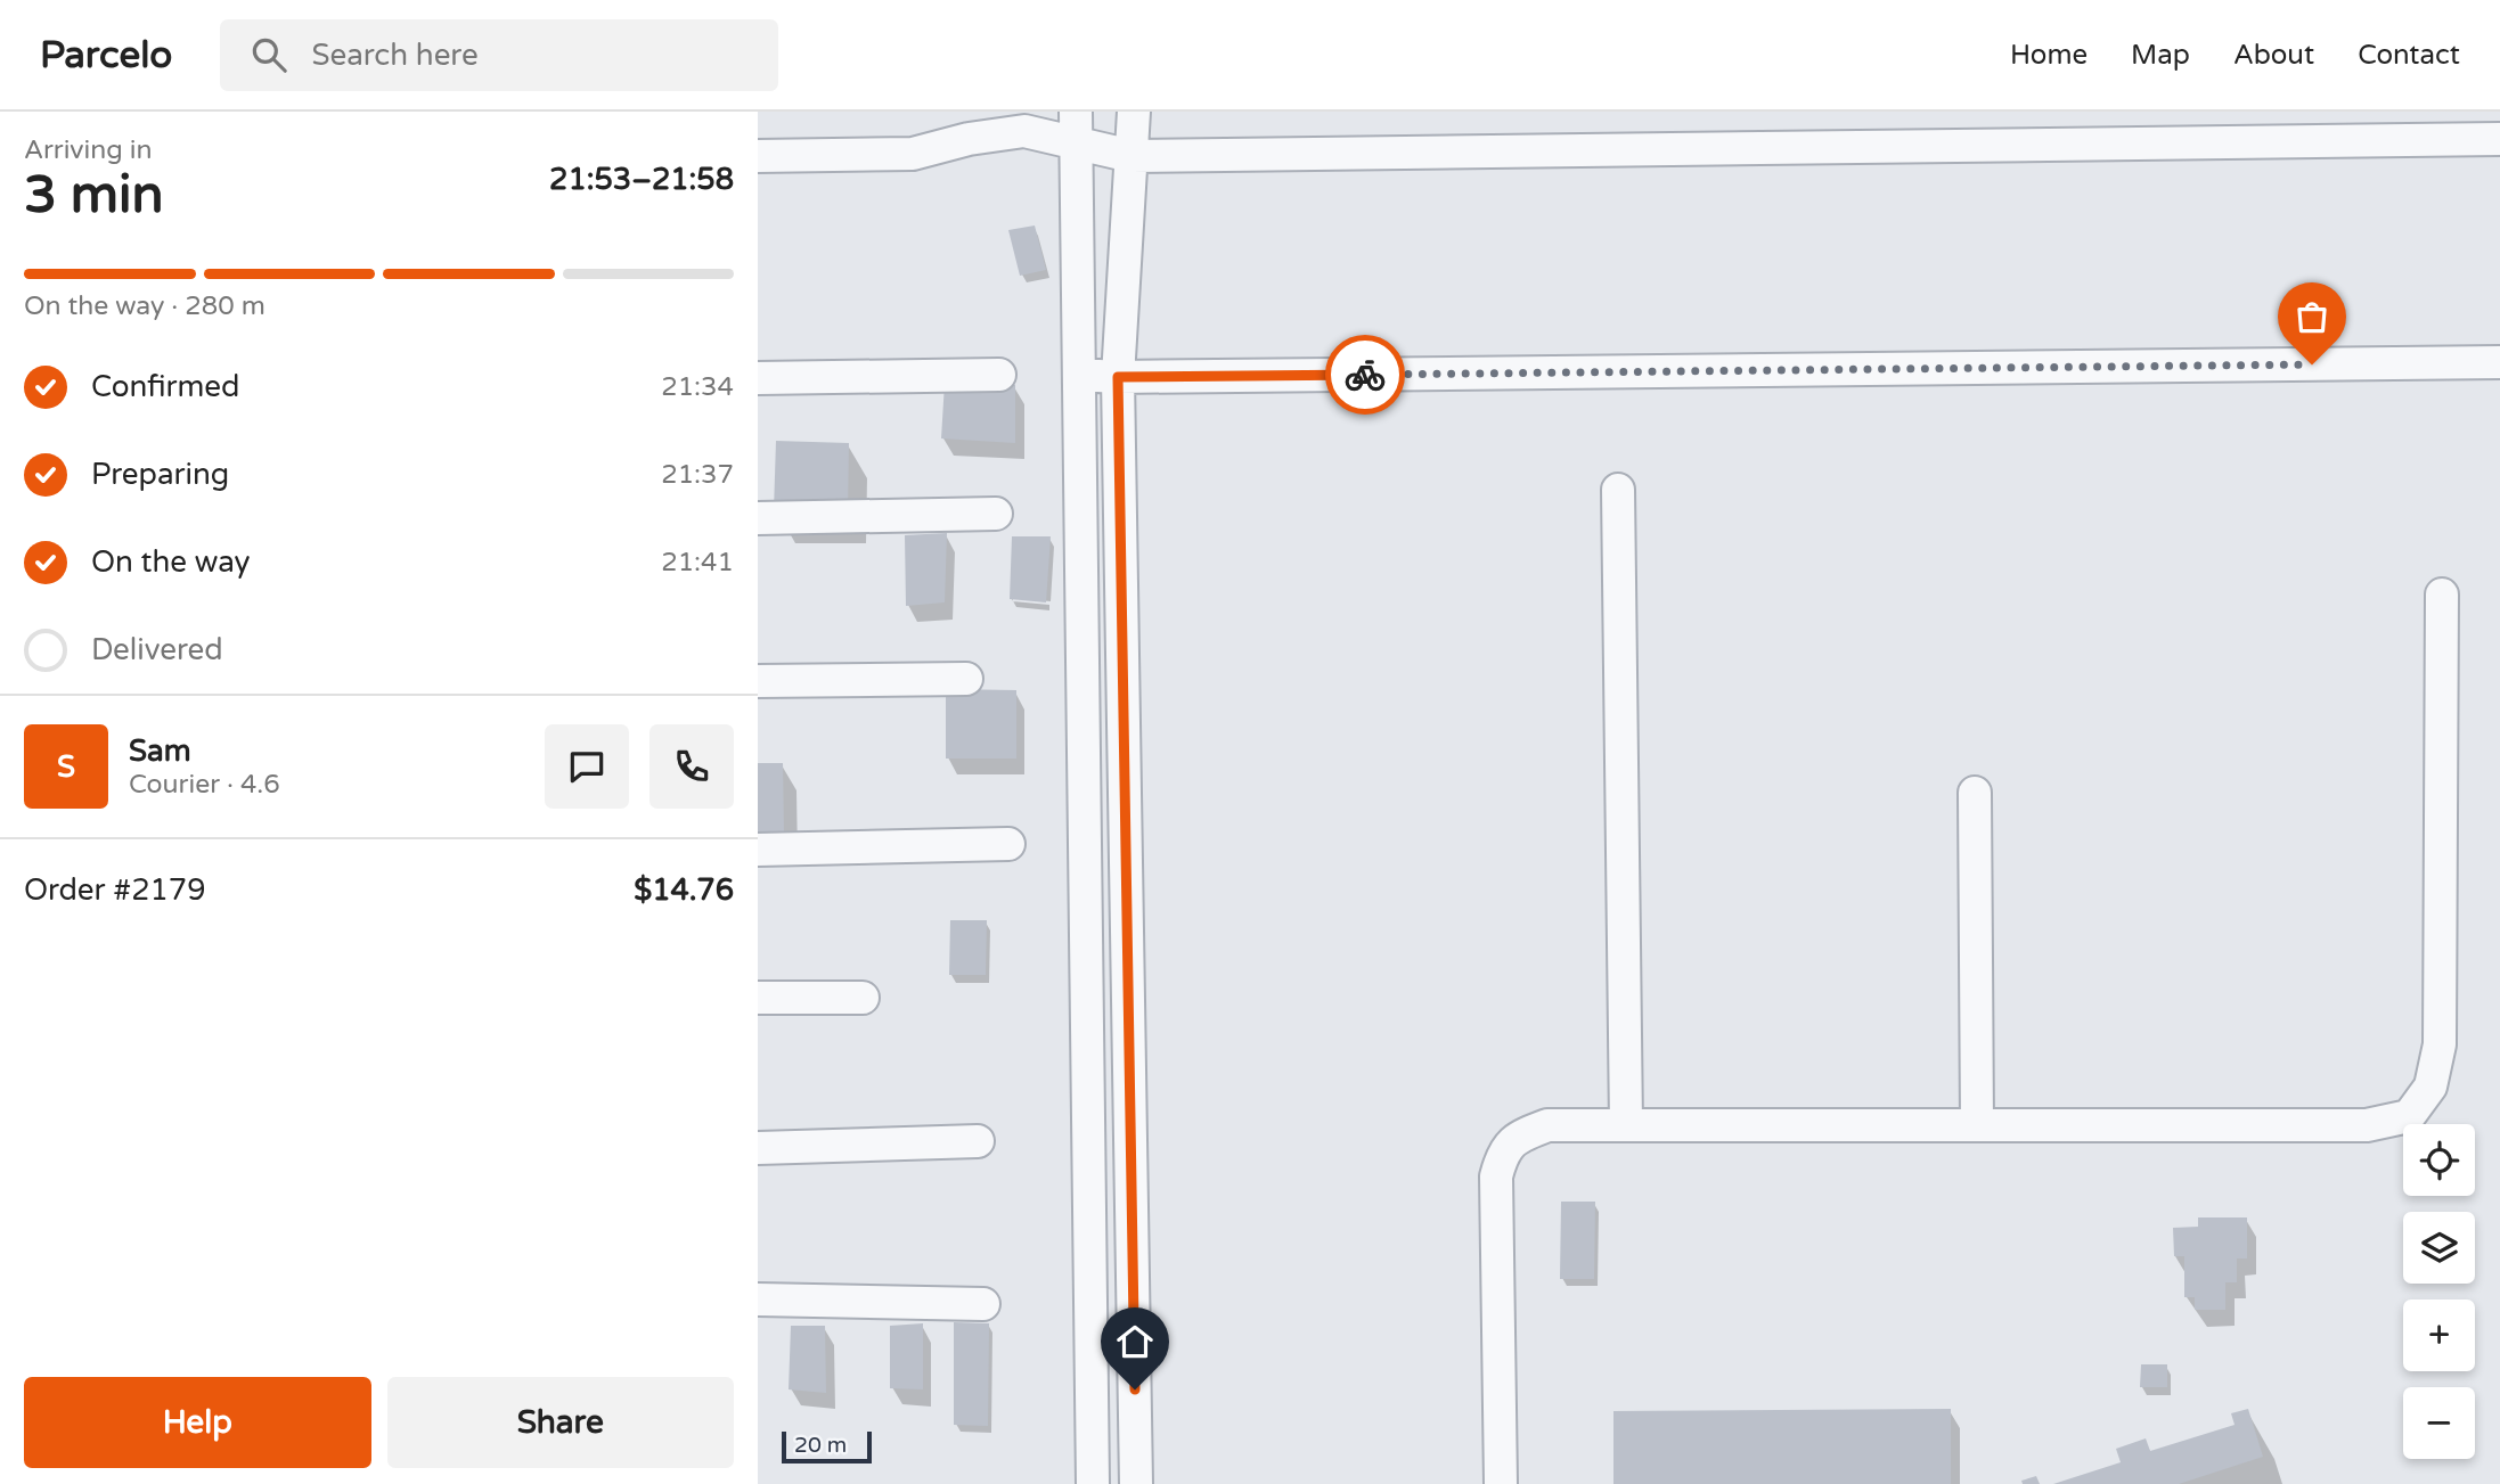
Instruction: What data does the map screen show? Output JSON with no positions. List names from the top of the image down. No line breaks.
{"scale_bar":"20 m","page":{"header":"Parcelo","search":"Search here","nav":["Home","Map","About","Contact"],"heading":["3 min","Arriving in","21:53–21:58"],"panel":["Sam","Courier · 4.6","Order #2179","$14.76"],"bar":"On the way · 280 m","list":[["Confirmed","21:34"],["Preparing","21:37"],["On the way","21:41"],"Delivered"],"round":"S","map_buttons":["+","−"],"buttons":["Help","Share"],"scale":"20 m"}}
